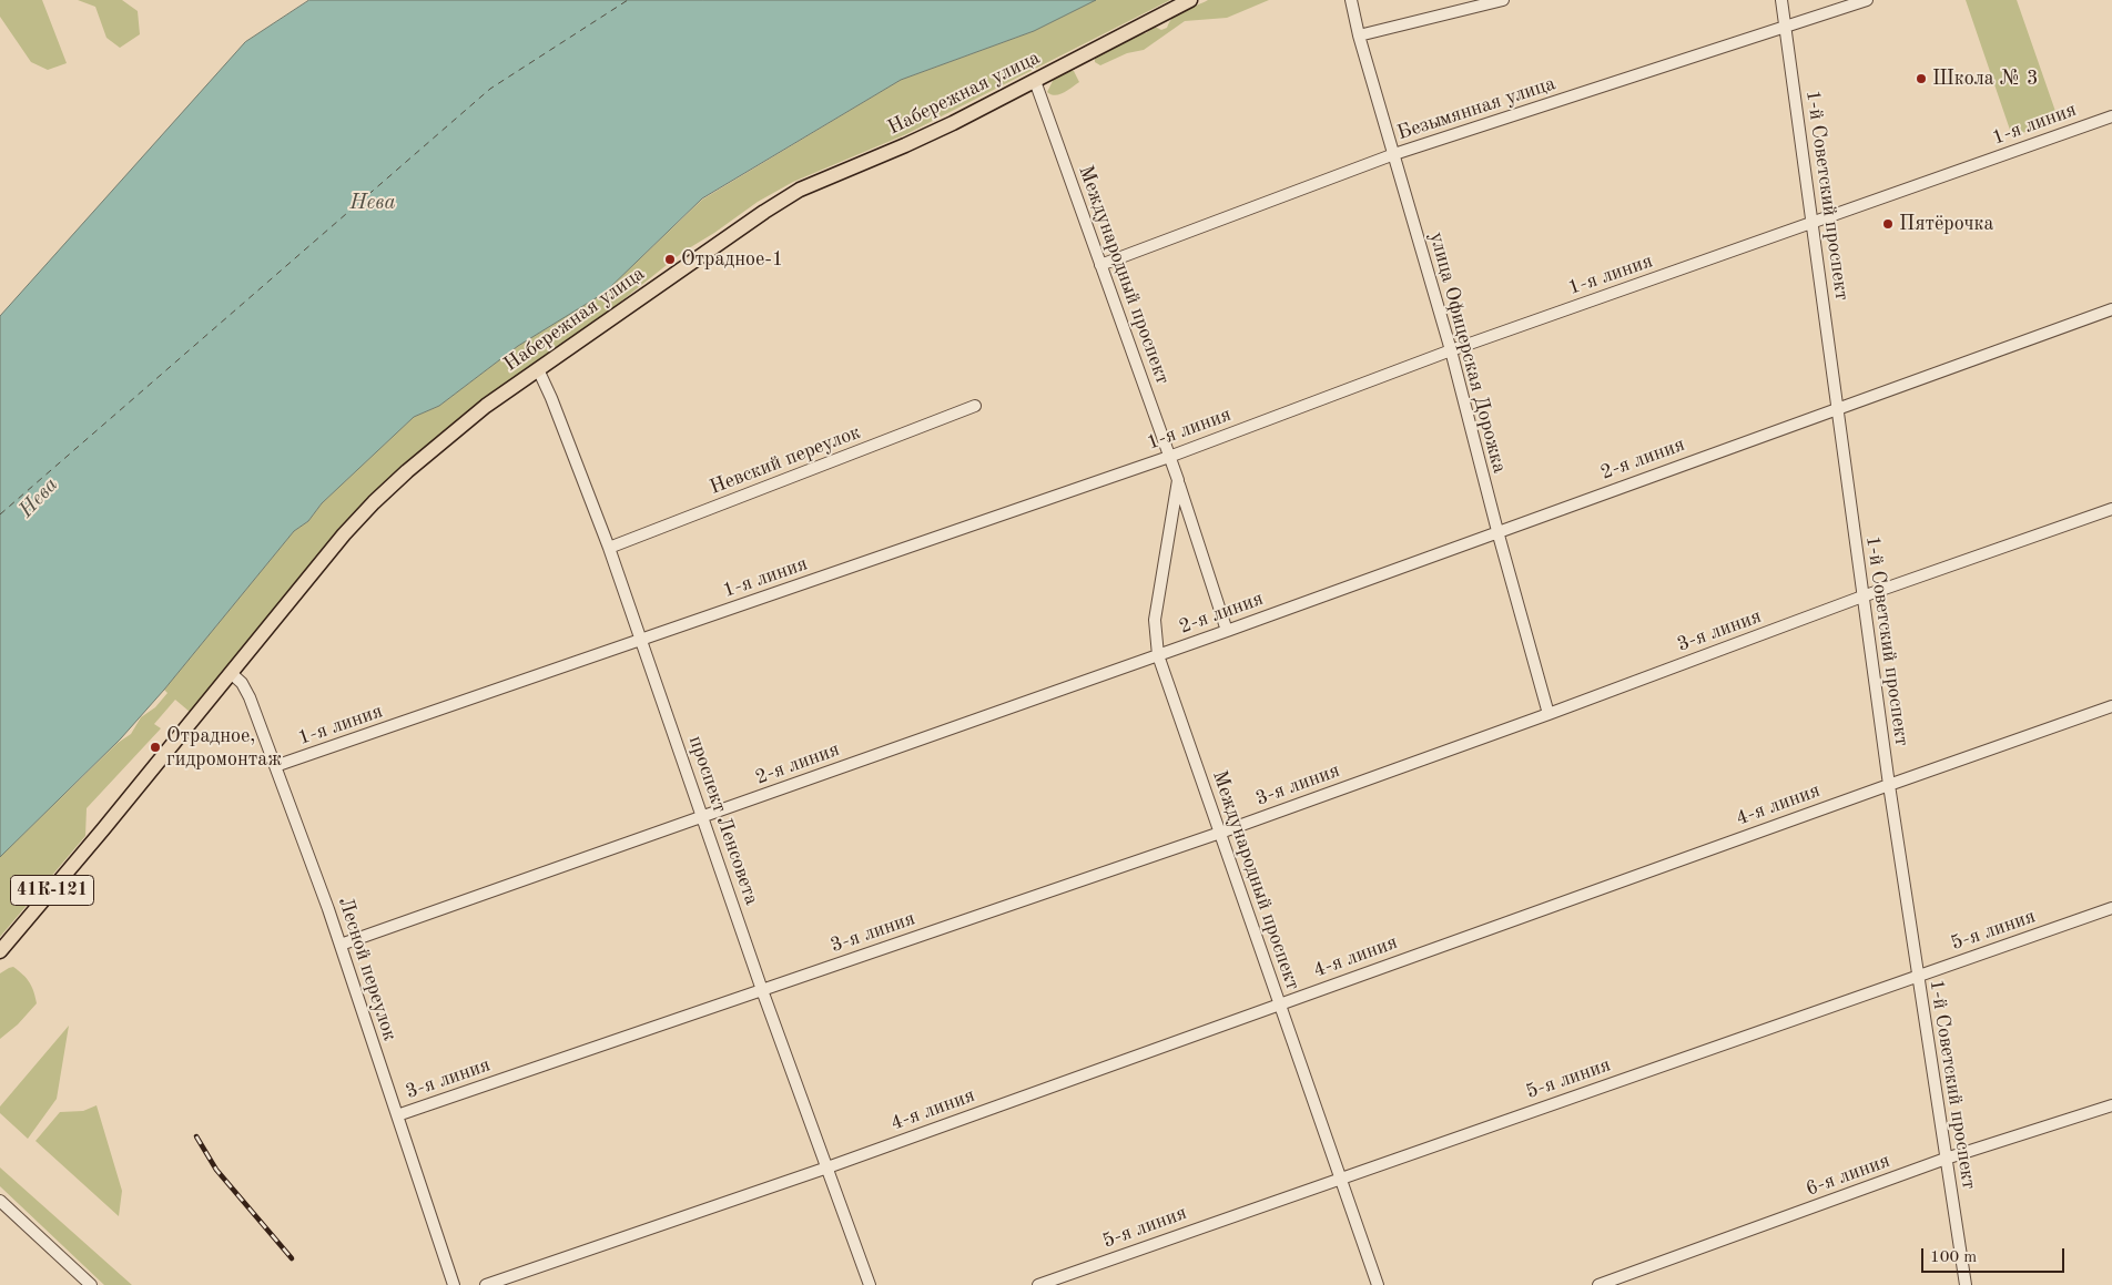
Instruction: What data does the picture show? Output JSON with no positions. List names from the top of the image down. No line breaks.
{"streets":{"main road":["Набережная улица","41К-121"],"street":["Безымянная улица","1-я линия","1-й Советский проспект","Международный проспект","улица Офицерская Дорожка","2-я линия","Невский переулок","3-я линия","4-я линия","проспект Ленсовета","5-я линия","Лесной переулок","6-я линия"]},"crossings":[["Набережная улица","Международный проспект"],["Набережная улица","проспект Ленсовета"],["Набережная улица","41К-121"],["Набережная улица","Лесной переулок"],["Безымянная улица","1-й Советский проспект"],["Безымянная улица","Международный проспект"],["Безымянная улица","улица Офицерская Дорожка"],["1-я линия","1-й Советский проспект"],["1-я линия","Международный проспект"],["1-я линия","улица Офицерская Дорожка"],["1-я линия","проспект Ленсовета"],["1-я линия","Лесной переулок"],["1-й Советский проспект","2-я линия"],["1-й Советский проспект","3-я линия"],["1-й Советский проспект","4-я линия"],["1-й Советский проспект","5-я линия"],["1-й Советский проспект","6-я линия"],["Международный проспект","2-я линия"],["Международный проспект","3-я линия"],["Международный проспект","4-я линия"],["Международный проспект","5-я линия"],["улица Офицерская Дорожка","2-я линия"],["улица Офицерская Дорожка","3-я линия"],["2-я линия","проспект Ленсовета"],["2-я линия","Лесной переулок"],["Невский переулок","проспект Ленсовета"],["3-я линия","проспект Ленсовета"],["3-я линия","Лесной переулок"],["4-я линия","проспект Ленсовета"],["41К-121","Лесной переулок"]],"water":["Нева"],"places":["Школа № 3","Пятёрочка","Отрадное-1","Отрадное, гидромонтаж"],"scale_bar":"100 m"}
